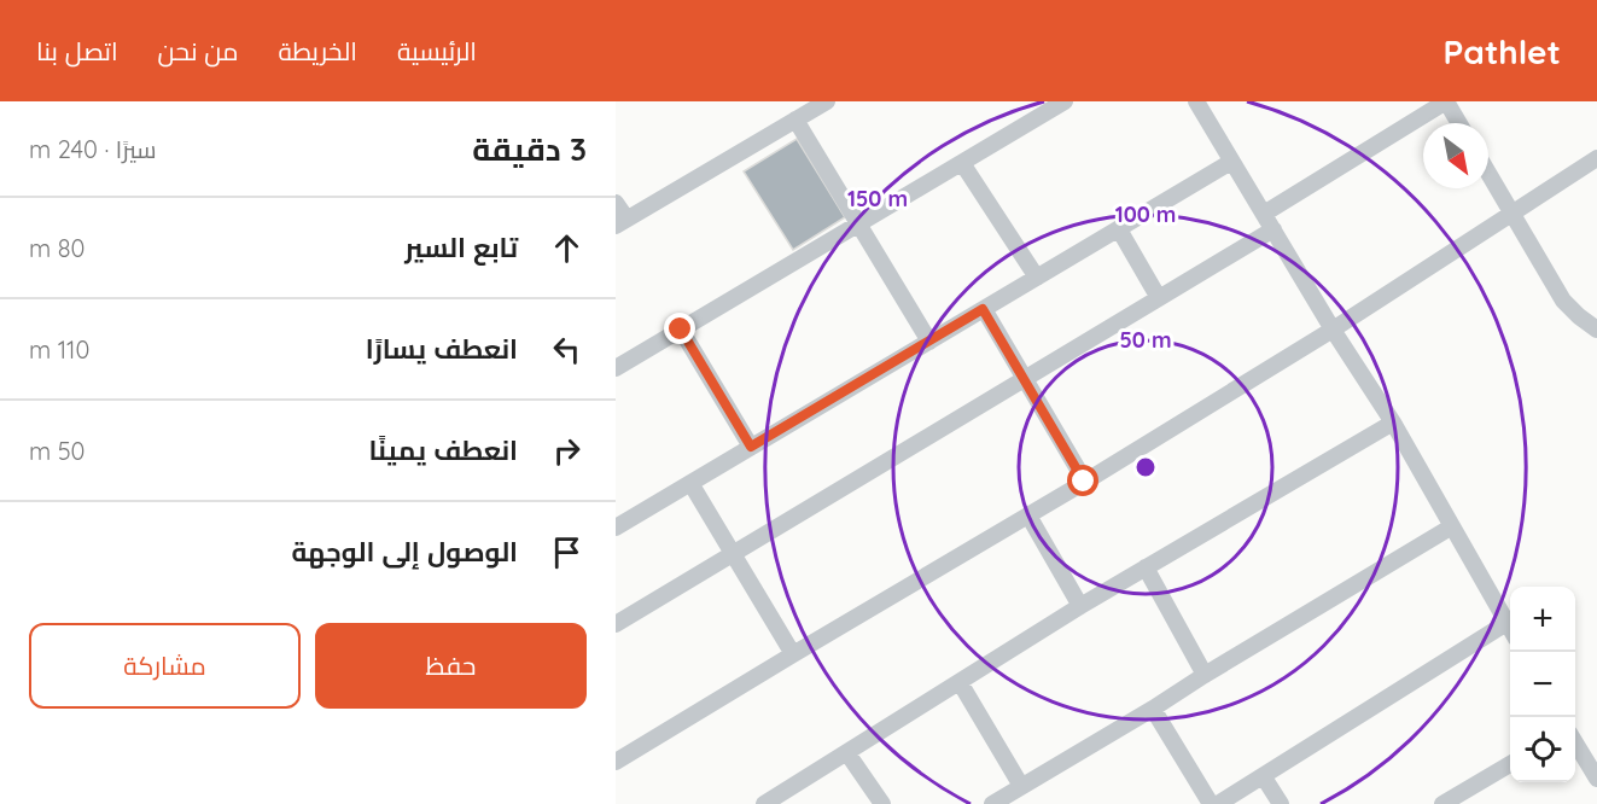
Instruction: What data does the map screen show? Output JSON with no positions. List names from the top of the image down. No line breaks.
{"north":"bottom right","page":{"header":"Pathlet","nav":["الرئيسية","الخريطة","من نحن","اتصل بنا"],"heading":["3 دقيقة","سيرًا · 240 m"],"list":[["تابع السير","80 m"],["انعطف يسارًا","110 m"],["انعطف يمينًا","50 m"],"الوصول إلى الوجهة"],"map_buttons":["+","−"],"buttons":["حفظ","مشاركة"]},"rings":["150 m","100 m","50 m"]}
